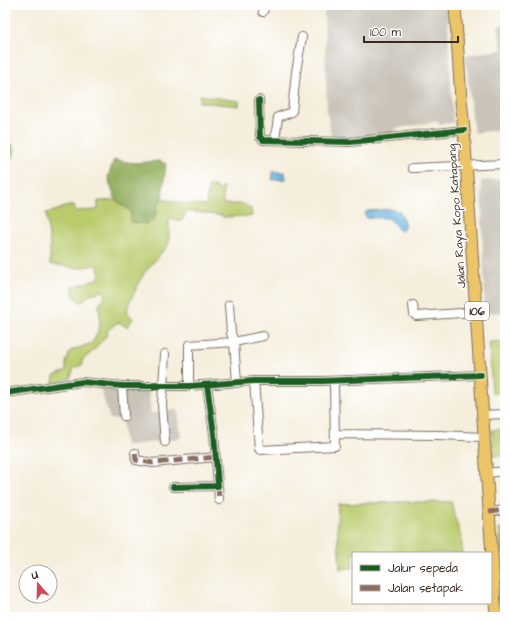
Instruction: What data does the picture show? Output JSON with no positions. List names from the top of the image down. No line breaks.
{"streets":{"main road":["Jalan Raya Kopo Katapang","106"]},"legend":["Jalur sepeda","Jalan setapak"],"scale_bar":"100 m","north":"top"}
